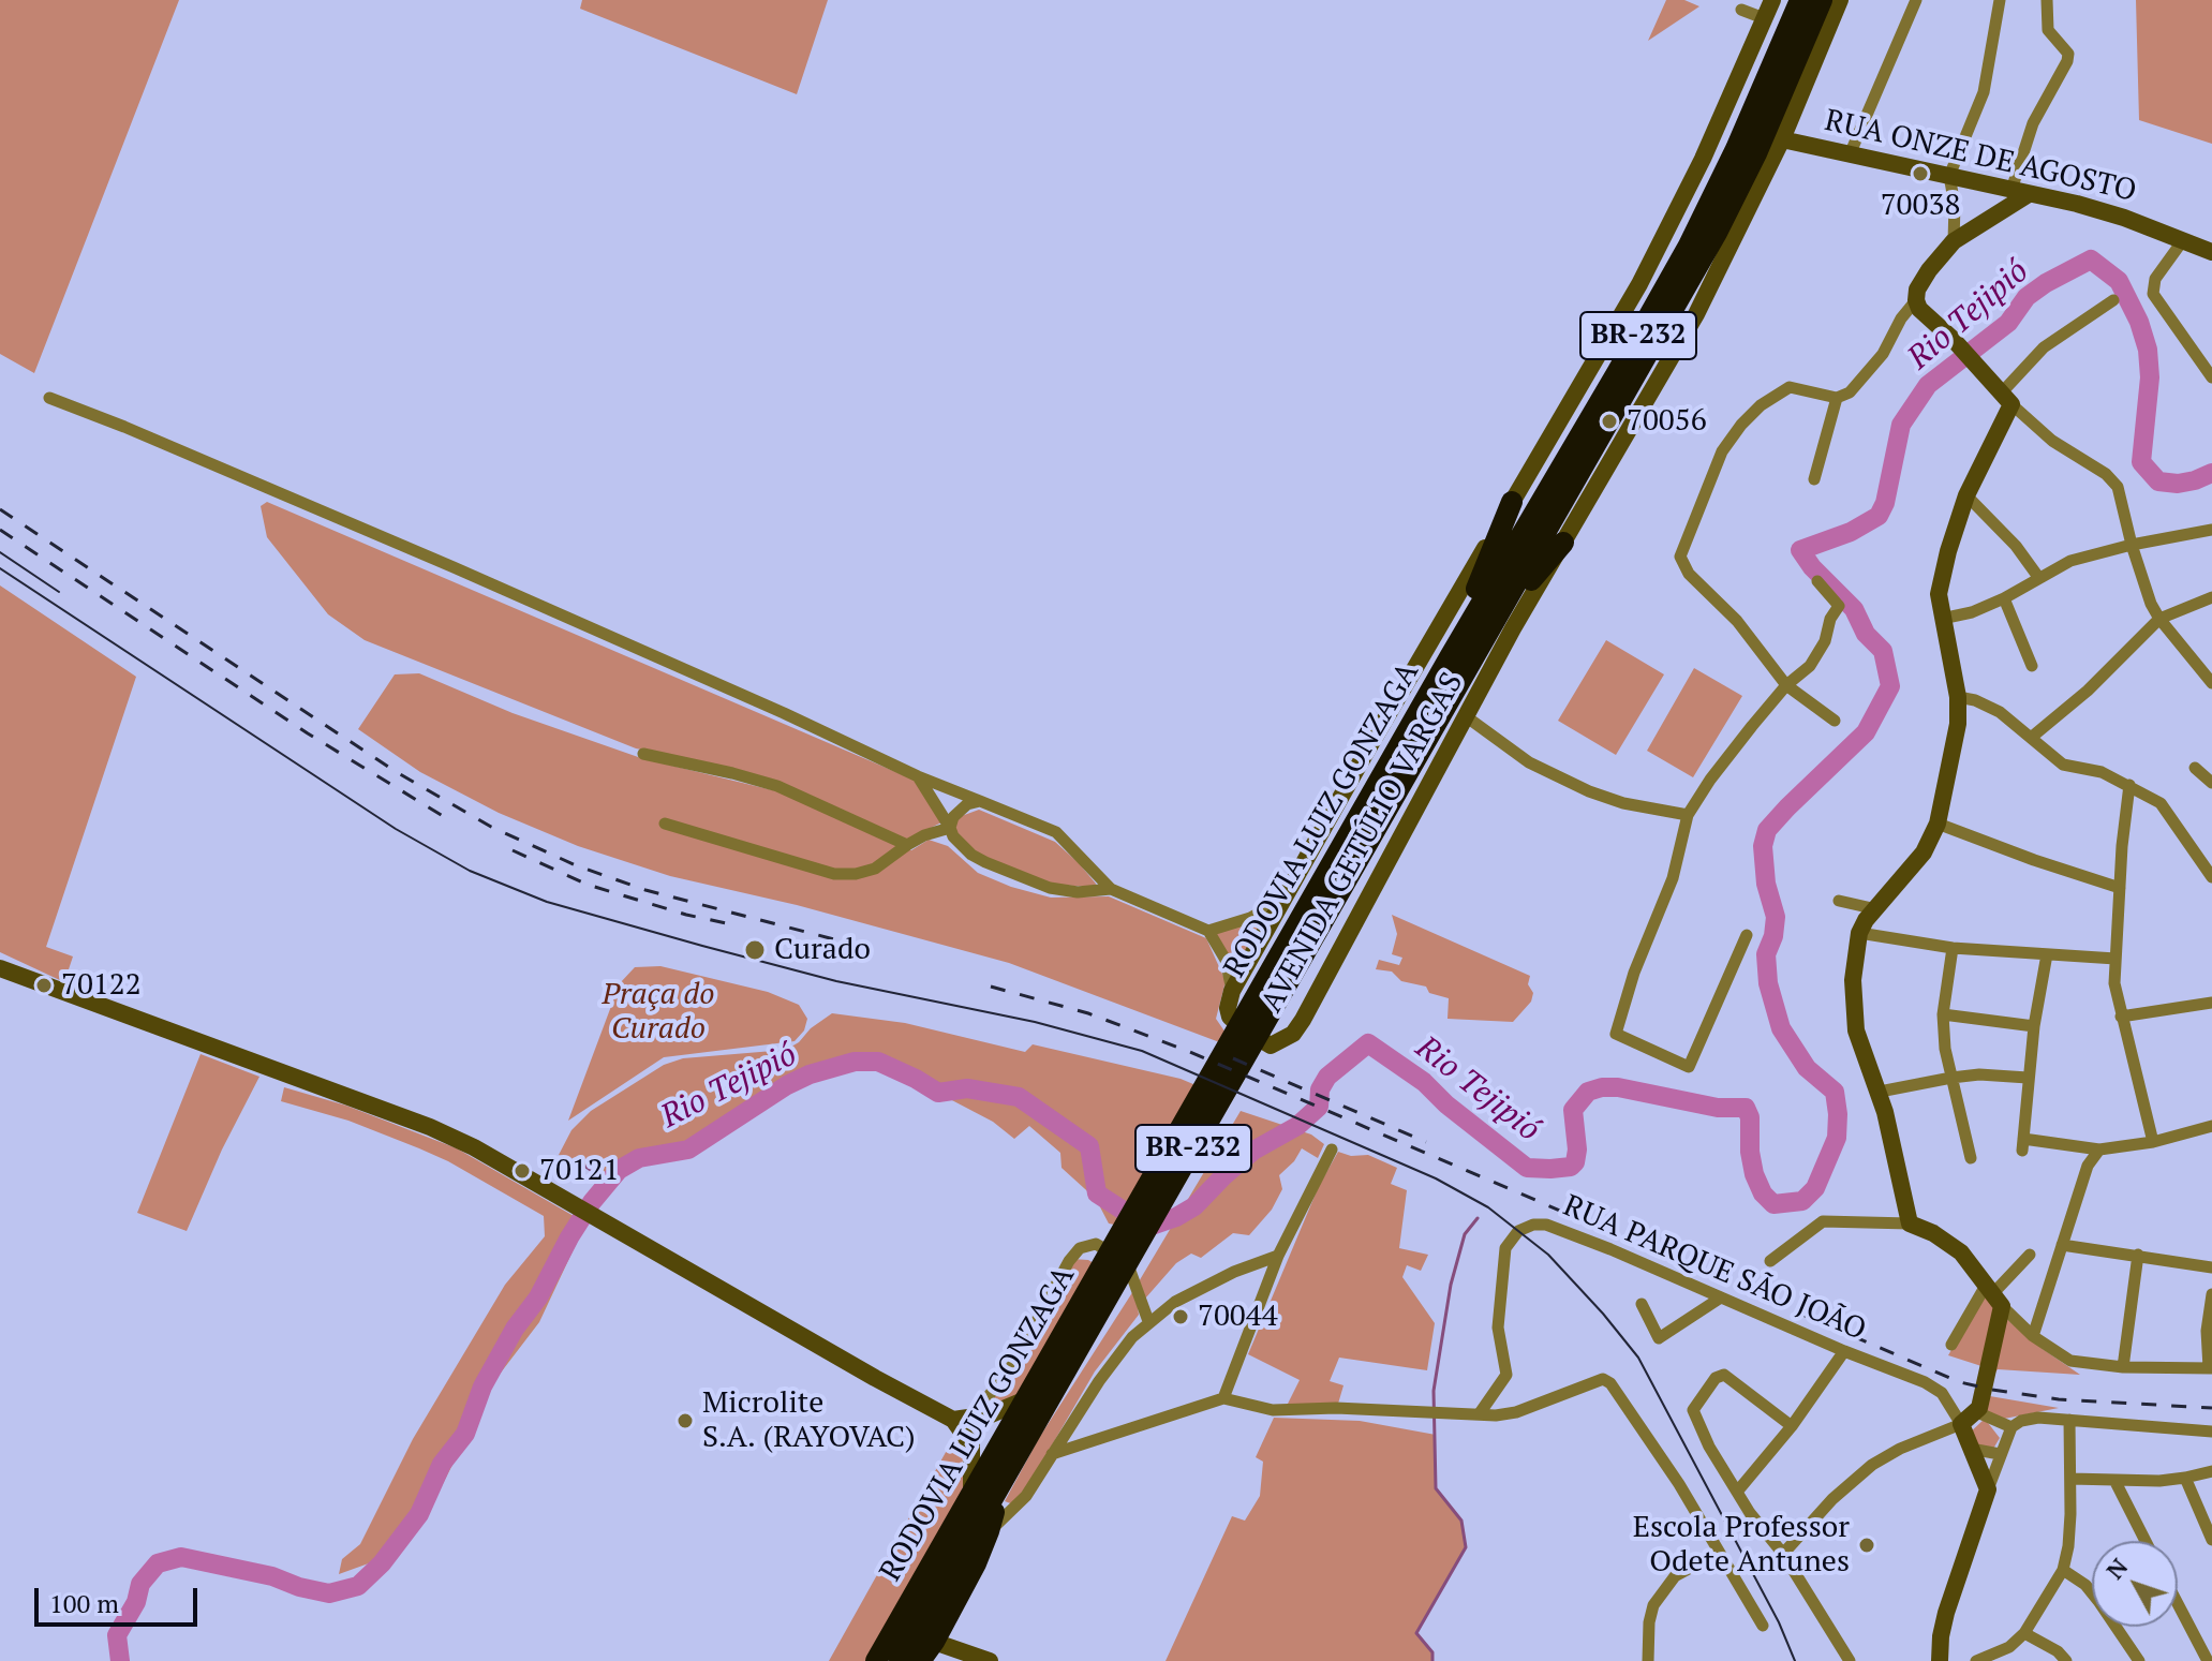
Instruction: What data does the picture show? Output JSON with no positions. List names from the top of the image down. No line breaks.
{"streets":{"highway":["BR-232","RODOVIA LUIZ GONZAGA"],"street":["RUA ONZE DE AGOSTO","AVENIDA GETÚLIO VARGAS","RUA PARQUE SÃO JOÃO"]},"crossings":[["RUA ONZE DE AGOSTO","AVENIDA GETÚLIO VARGAS"]],"water":["Rio Tejipió"],"parks":["Praça do Curado"],"places":["70038","70056","Curado","70122","70121","70044","Microlite S.A. (RAYOVAC)","Escola Professor Odete Antunes"],"scale_bar":"100 m","north":"top left"}
